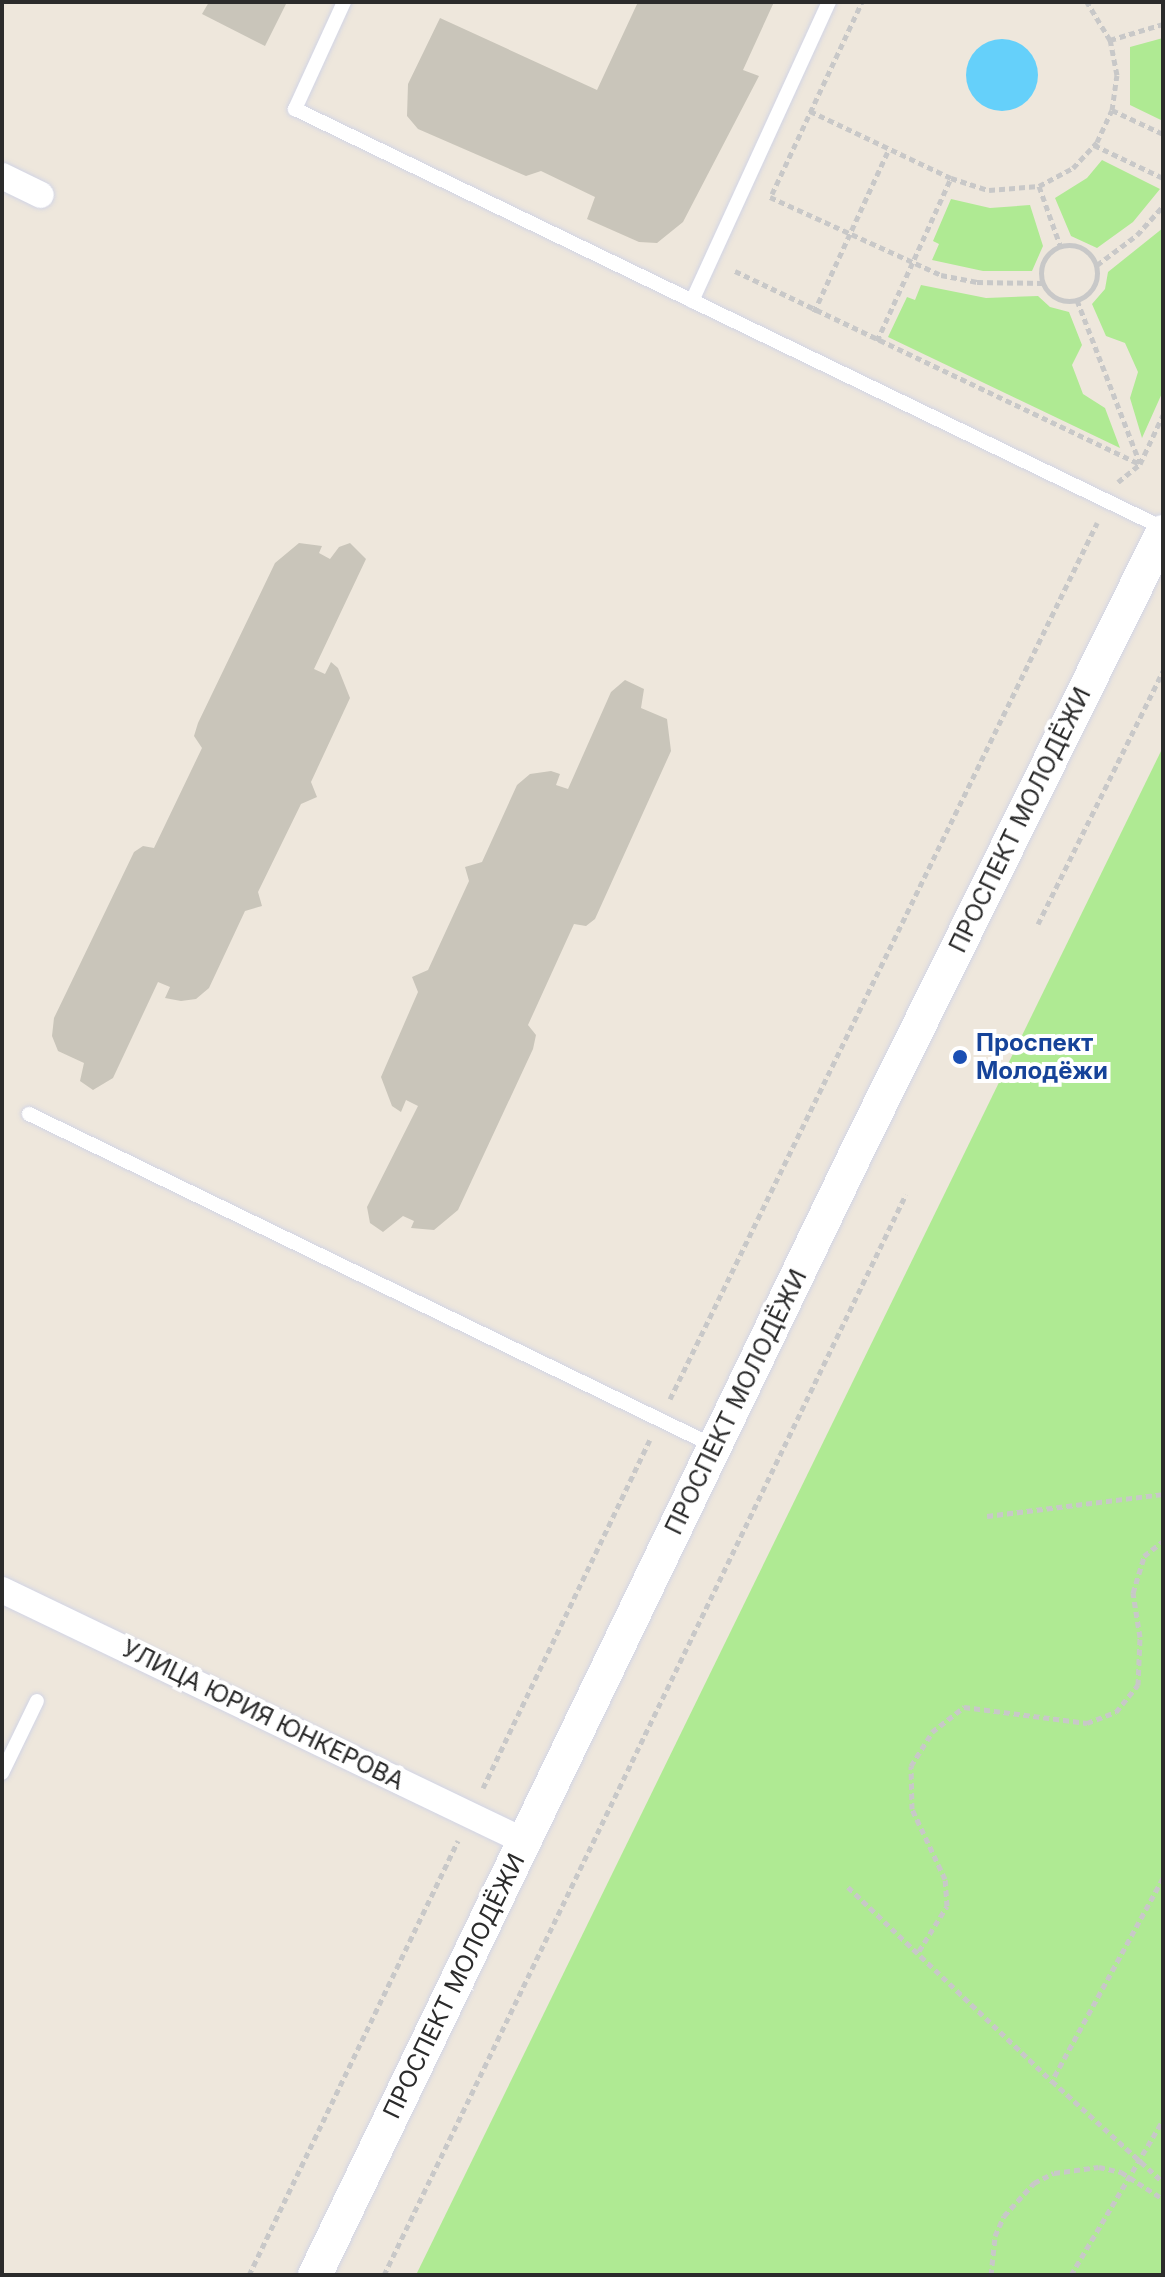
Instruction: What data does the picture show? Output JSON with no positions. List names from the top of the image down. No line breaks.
{"streets":{"street":["ПРОСПЕКТ МОЛОДЁЖИ","УЛИЦА ЮРИЯ ЮНКЕРОВА"]},"crossings":[["ПРОСПЕКТ МОЛОДЁЖИ","УЛИЦА ЮРИЯ ЮНКЕРОВА"]],"places":["Проспект Молодёжи"]}
